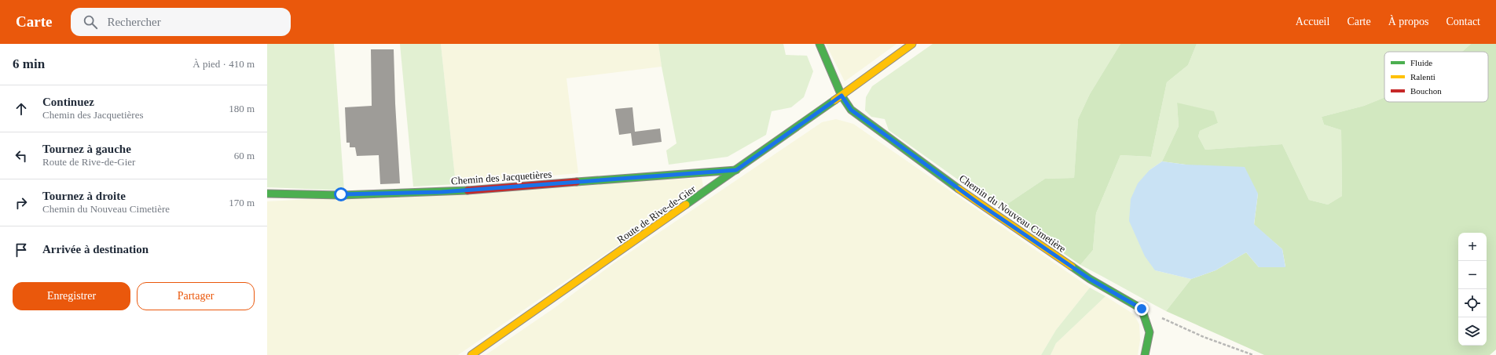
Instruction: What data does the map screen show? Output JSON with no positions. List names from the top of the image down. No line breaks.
{"streets":{"street":["Chemin des Jacquetières","Chemin du Nouveau Cimetière","Route de Rive-de-Gier"]},"crossings":[["Chemin des Jacquetières","Route de Rive-de-Gier"],["Chemin du Nouveau Cimetière","Route de Rive-de-Gier"]],"legend":["Fluide","Ralenti","Bouchon"],"page":{"header":"Carte","search":"Rechercher","nav":["Accueil","Carte","À propos","Contact"],"heading":["6 min","À pied · 410 m"],"list":[["Continuez","Chemin des Jacquetières","180 m"],["Tournez à gauche","Route de Rive-de-Gier","60 m"],["Tournez à droite","Chemin du Nouveau Cimetière","170 m"],"Arrivée à destination"],"map_buttons":["+","−"],"buttons":["Enregistrer","Partager"]}}
